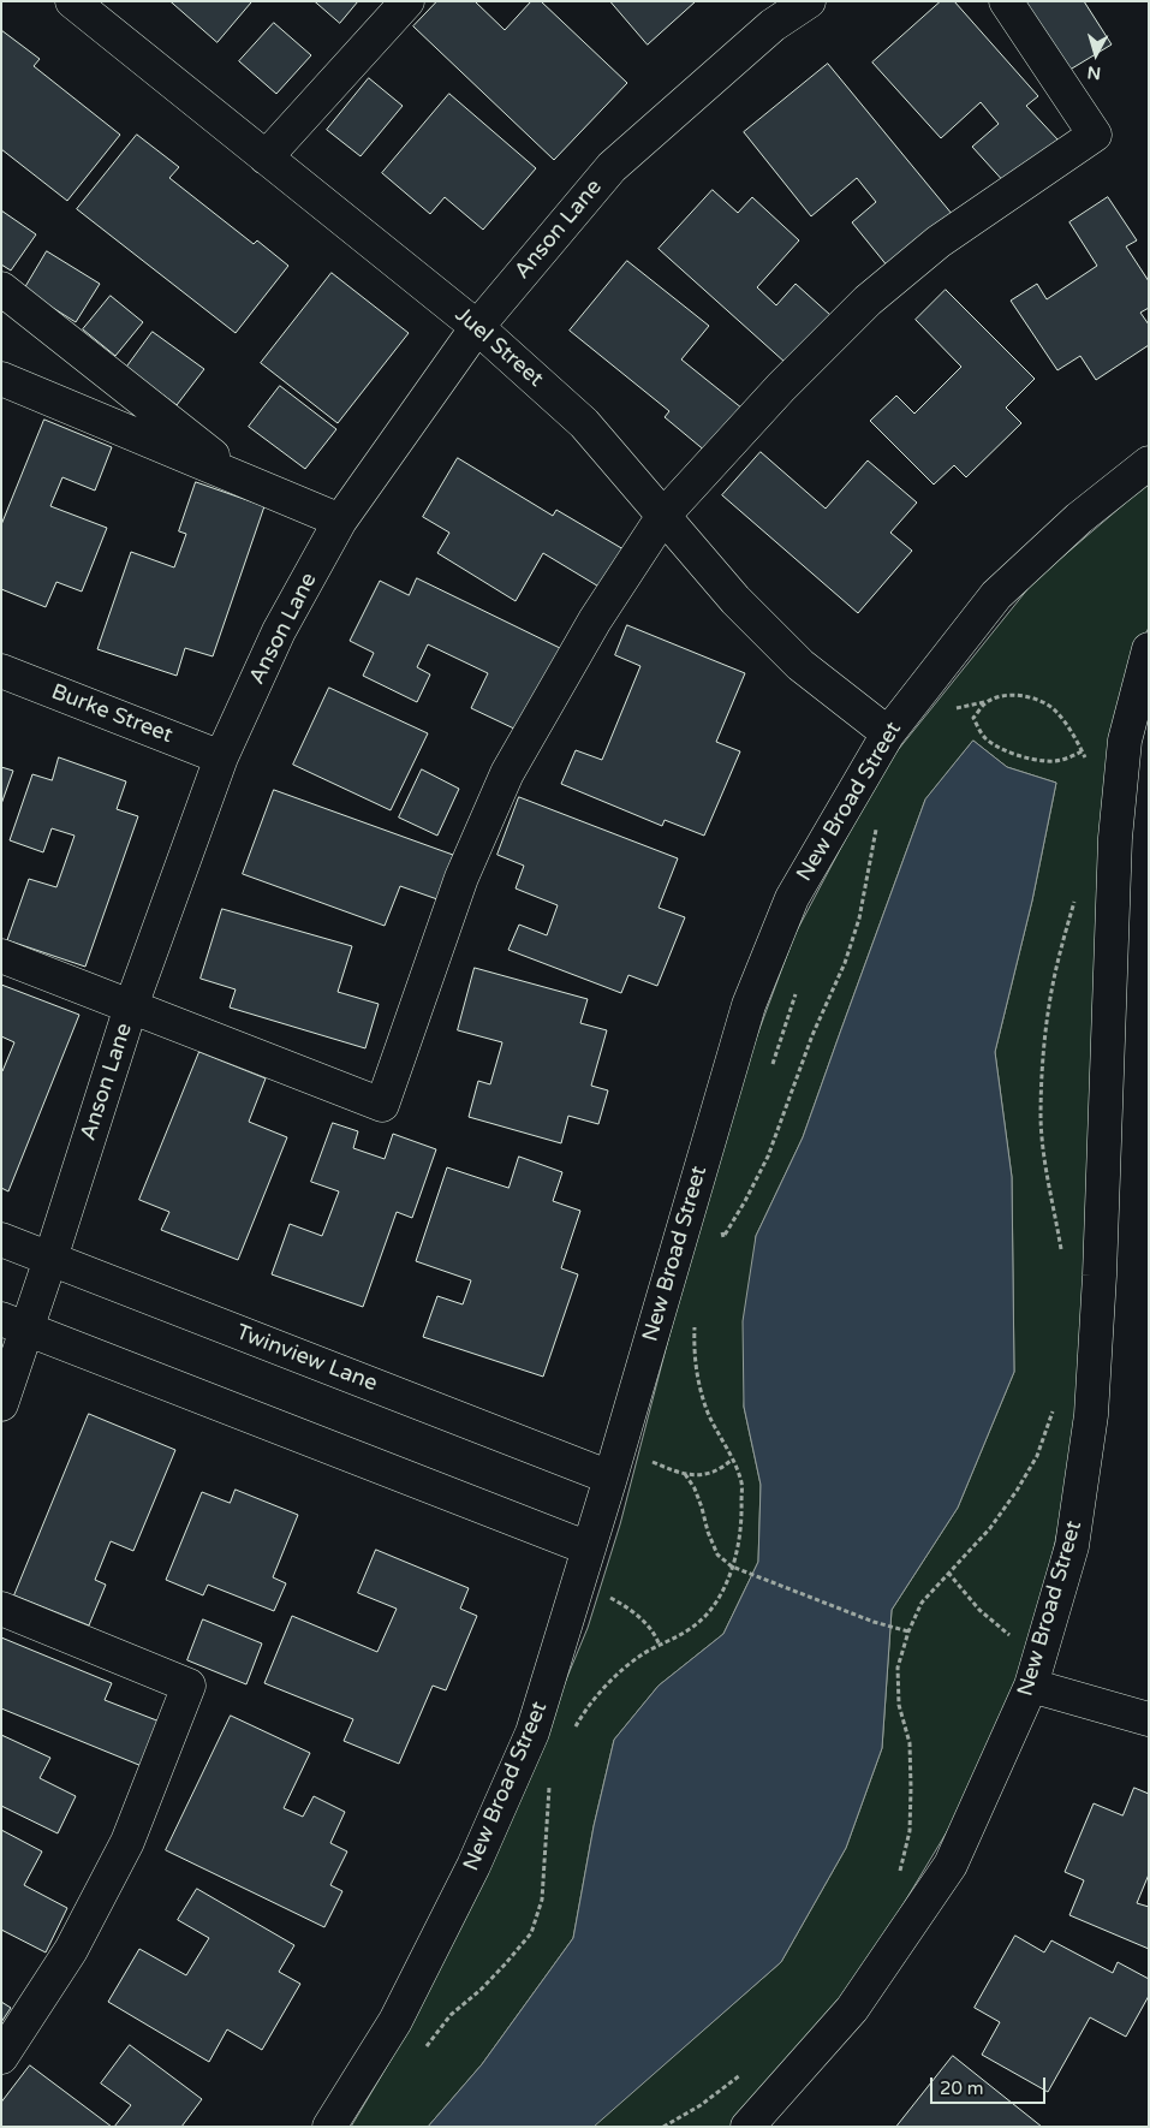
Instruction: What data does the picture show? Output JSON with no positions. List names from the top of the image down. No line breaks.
{"streets":{"street":["Anson Lane","Juel Street","Burke Street","New Broad Street","Twinview Lane"]},"crossings":[["Anson Lane","Juel Street"],["Anson Lane","Burke Street"],["Anson Lane","Twinview Lane"],["Juel Street","New Broad Street"],["New Broad Street","Twinview Lane"]],"scale_bar":"20 m","north":"bottom"}
